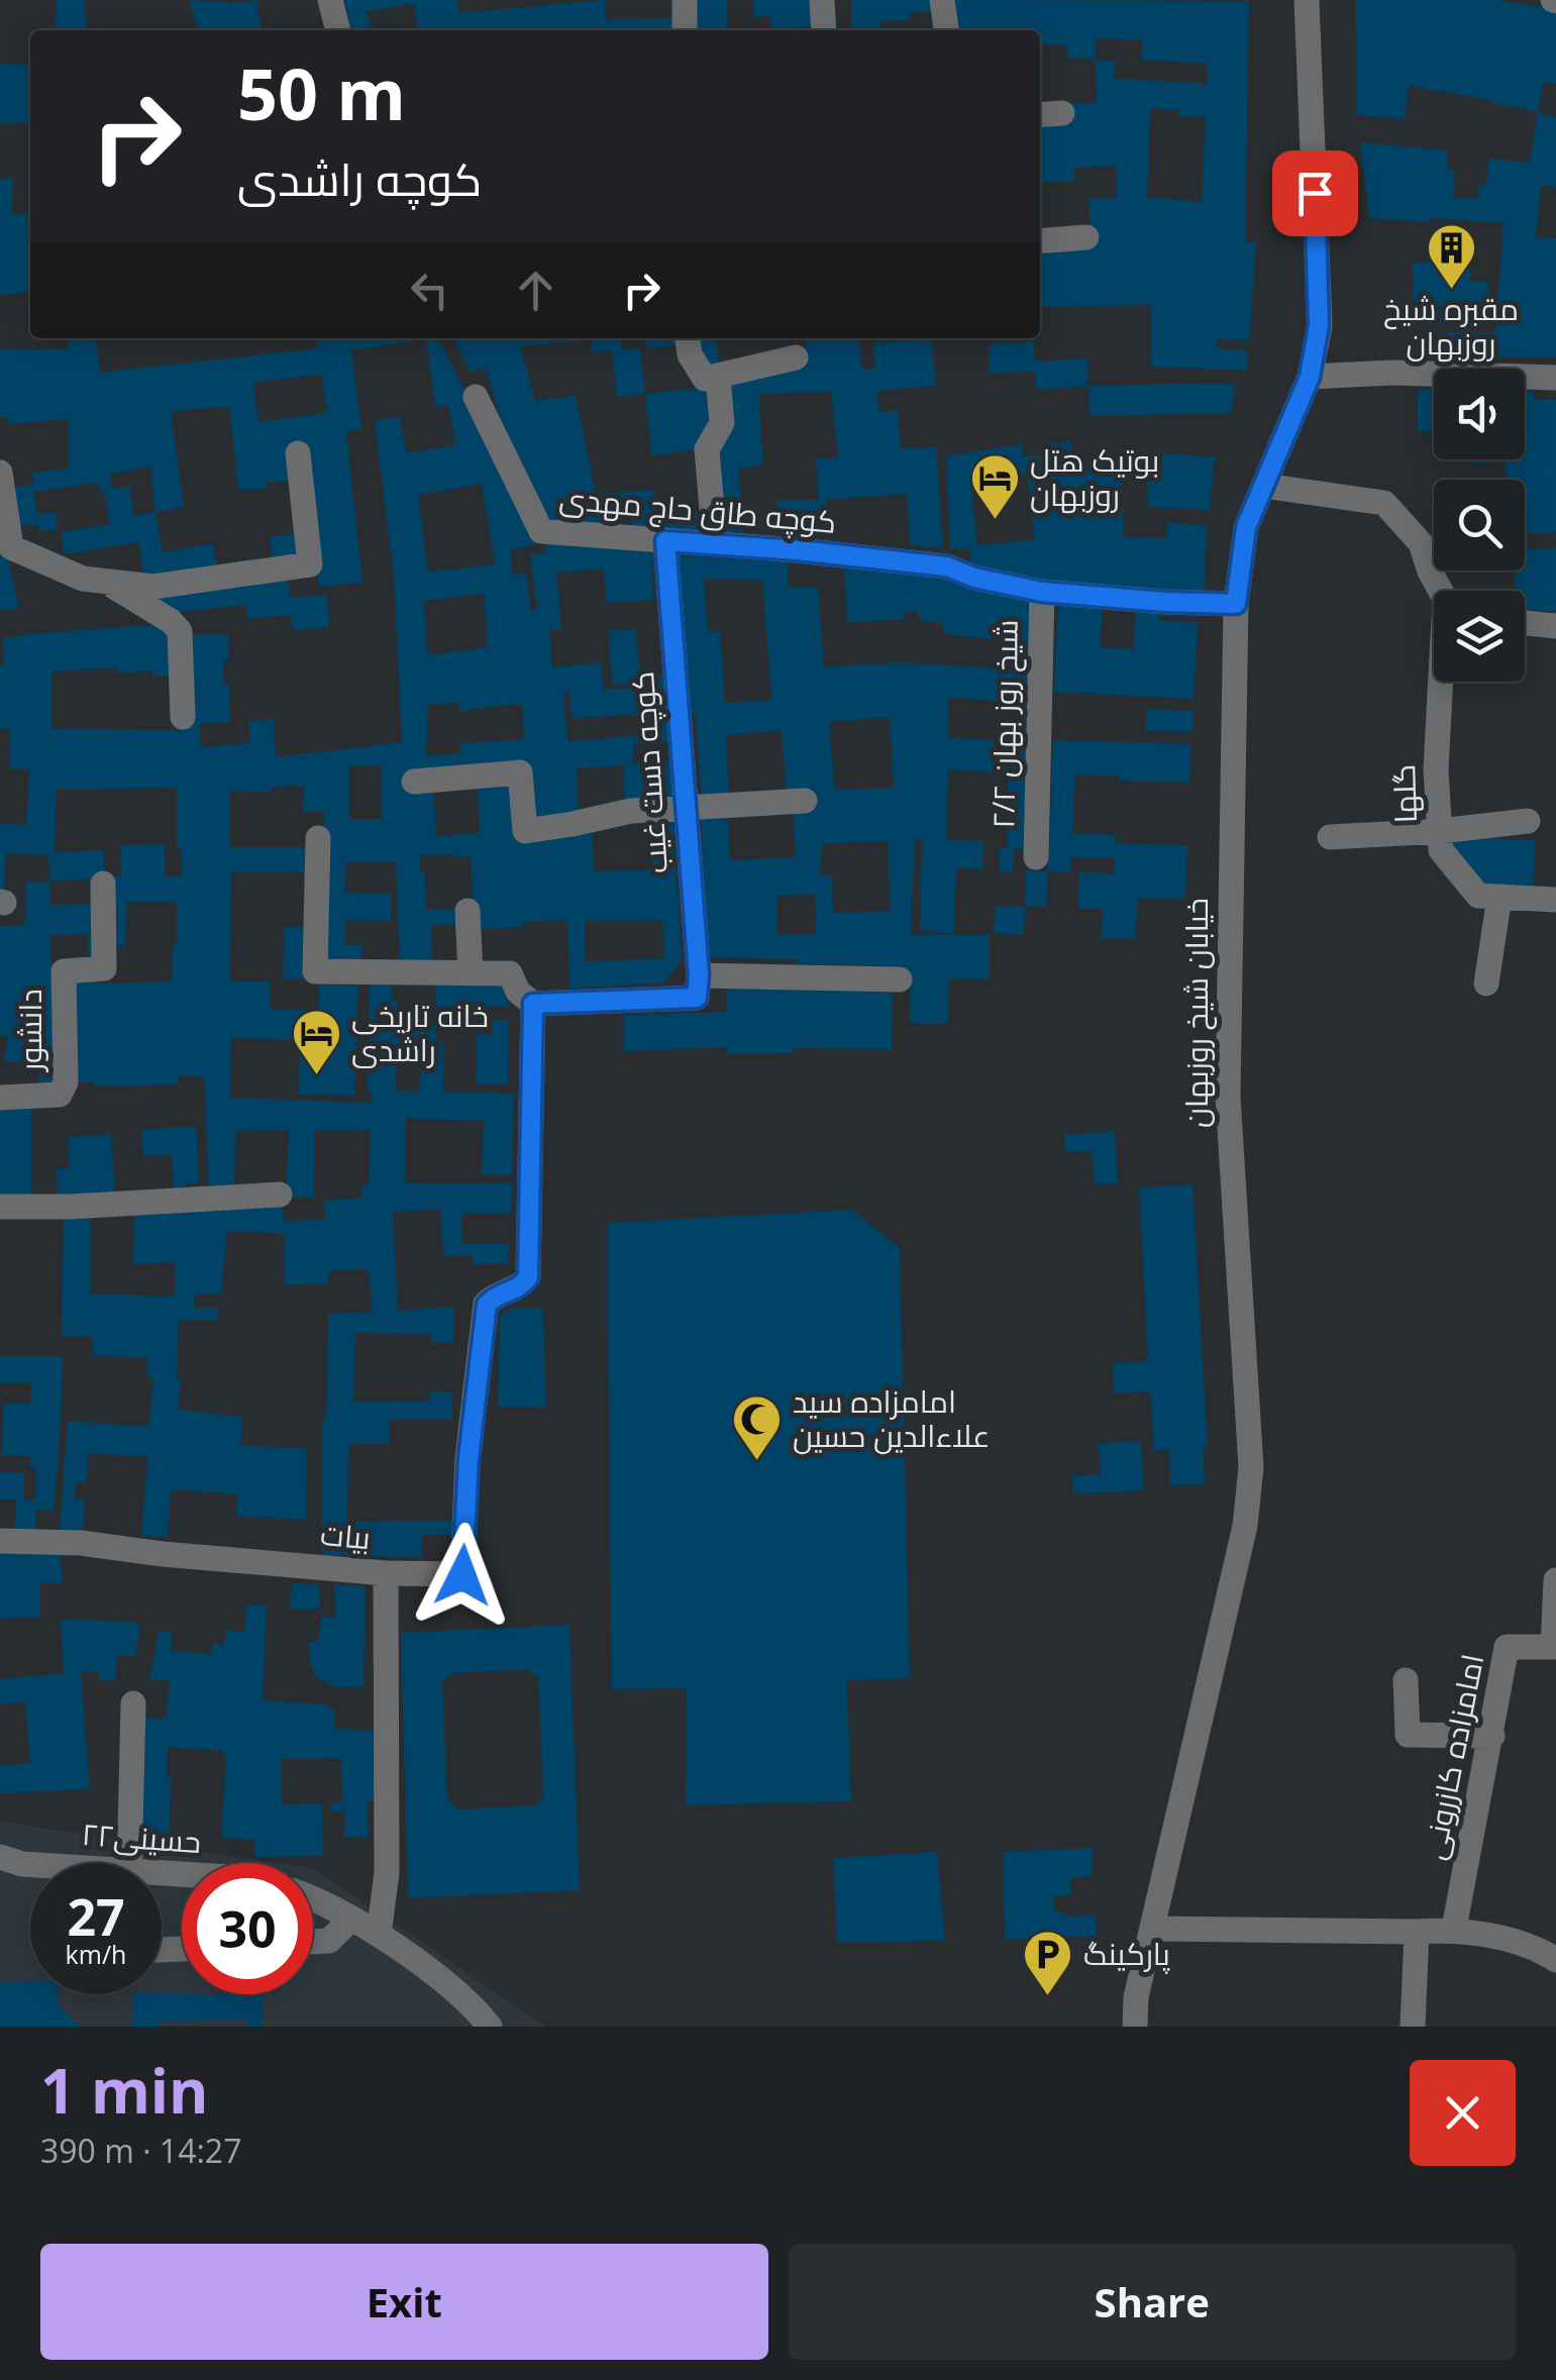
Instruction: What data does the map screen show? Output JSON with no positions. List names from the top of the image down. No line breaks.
{"streets":{"street":["کوچه طاق حاج مهدی","شیخ روز بهان ۲/۲","کوچه دست غیب","گلها","خیابان شیخ روزبهان","دانشور","بیات","امامزاده کازرونی","حسینی۲۲"]},"crossings":[["کوچه طاق حاج مهدی","شیخ روز بهان ۲/۲"],["کوچه طاق حاج مهدی","کوچه دست غیب"],["کوچه طاق حاج مهدی","خیابان شیخ روزبهان"]],"places":{"building":["مقبره شیخ روزبهان"],"hotel":["بوتیک هتل روزبهان","خانه تاریخی راشدی"],"mosque":["امامزاده سید علاءالدین حسین"],"parking":["پارکینگ"]},"page":{"turn":["50 m","کوچه راشدی"],"speed":"27 km/h","limit":"30","heading":["1 min","390 m · 14:27"],"buttons":["Exit","Share"]}}
